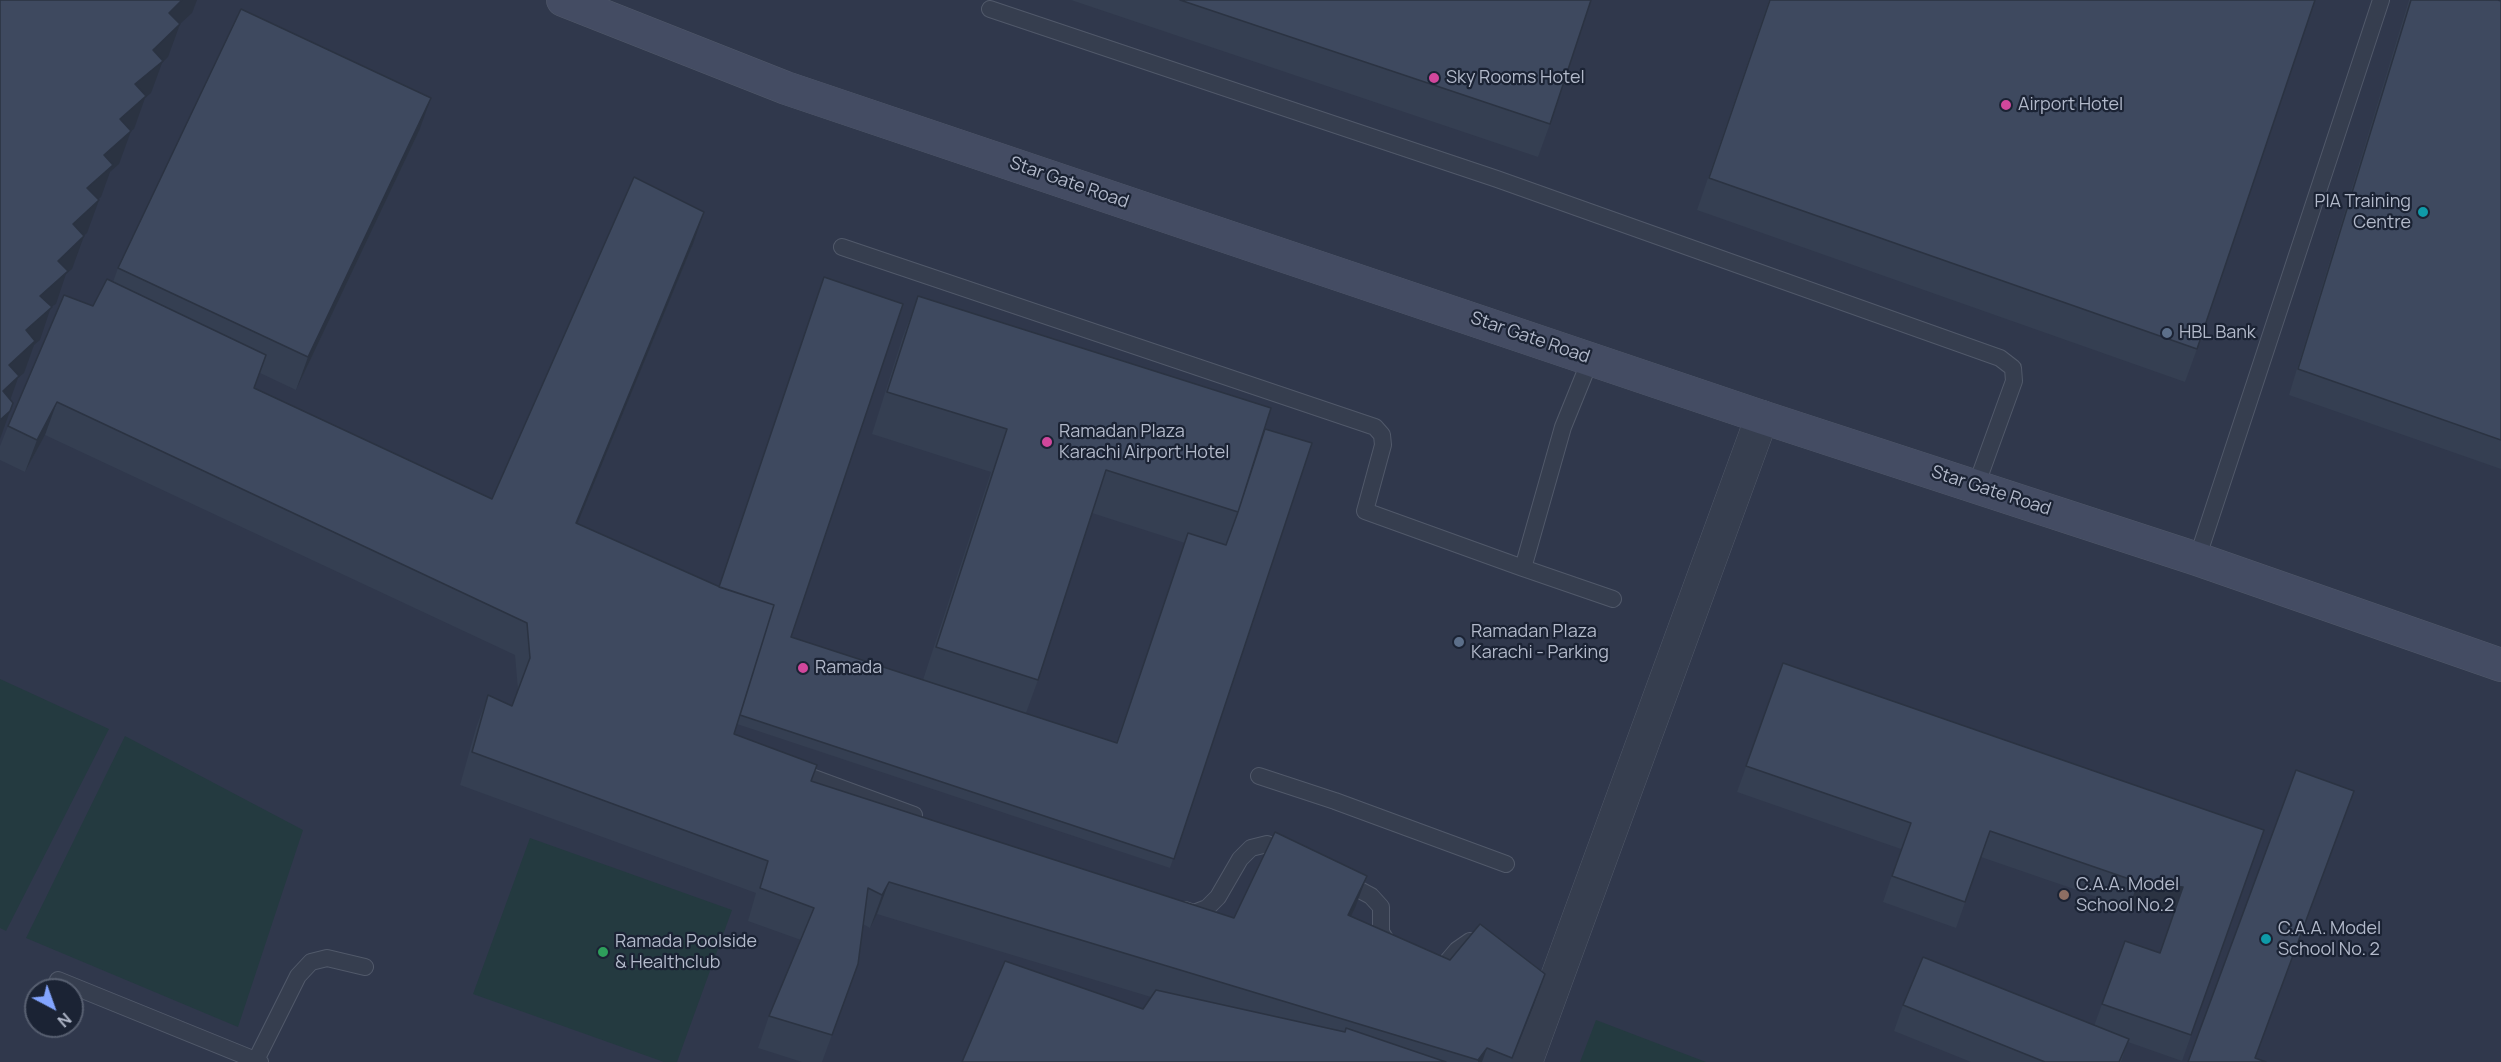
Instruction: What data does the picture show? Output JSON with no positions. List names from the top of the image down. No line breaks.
{"streets":{"street":["Star Gate Road"]},"places":["Sky Rooms Hotel","Airport Hotel","PIA Training Centre","HBL Bank","Ramadan Plaza Karachi Airport Hotel","Ramadan Plaza Karachi - Parking","Ramada","C.A.A. Model School No.2","C.A.A. Model School No. 2","Ramada Poolside & Healthclub"],"north":"bottom right"}
